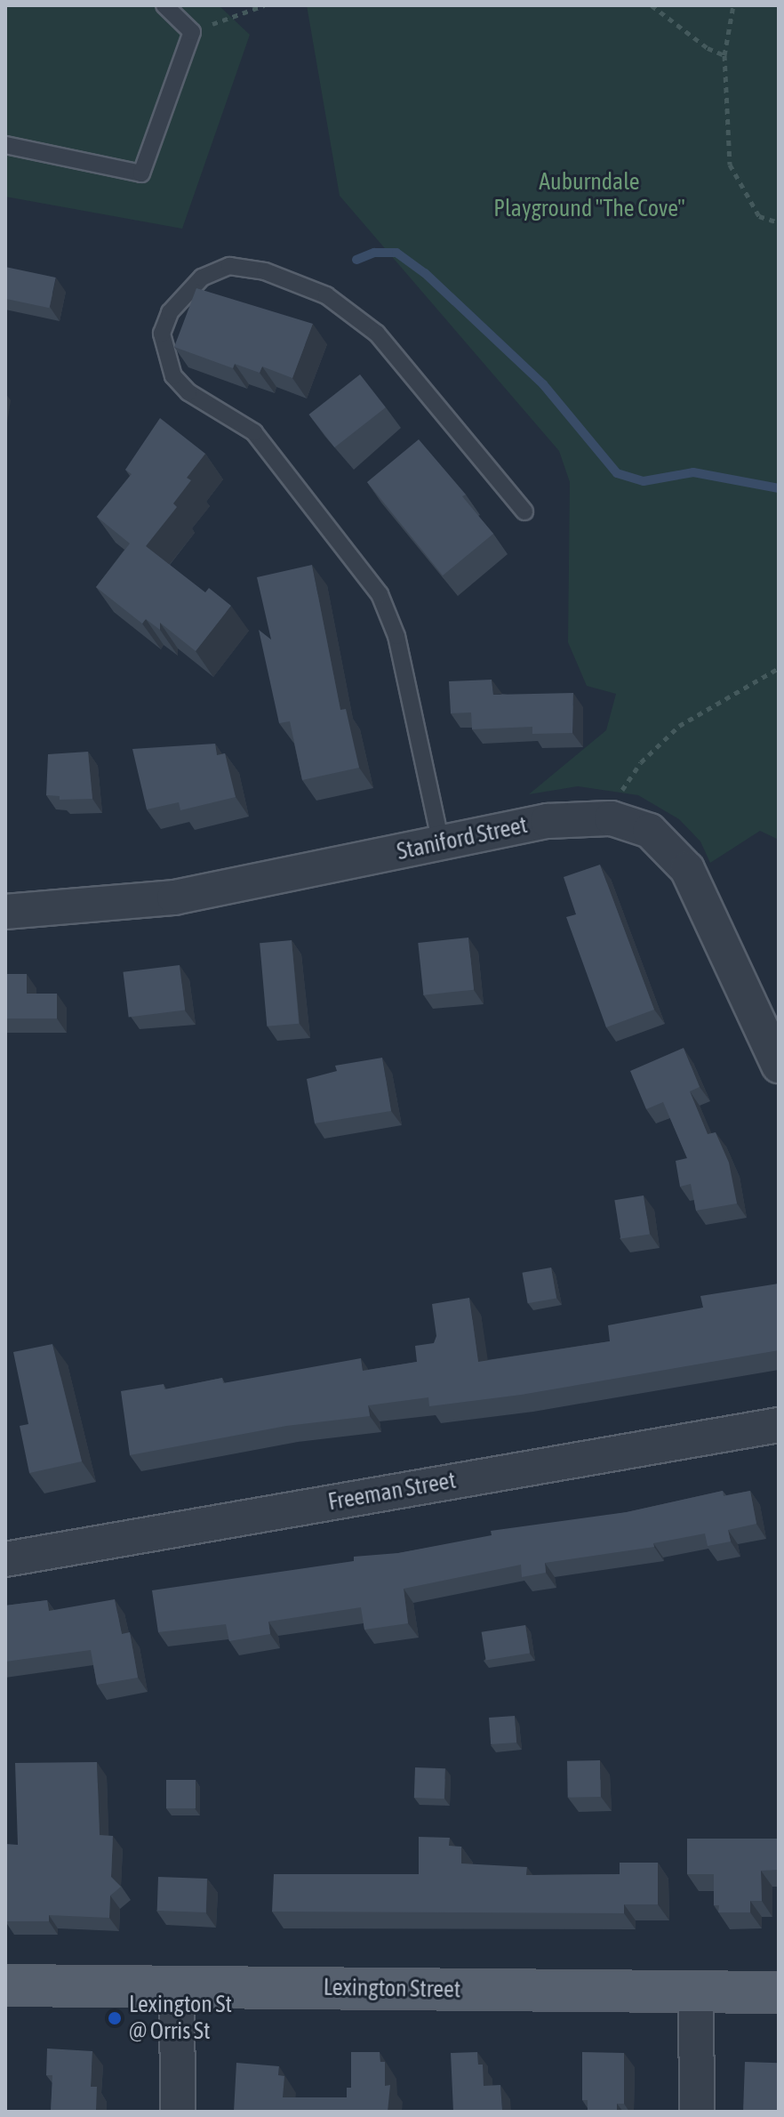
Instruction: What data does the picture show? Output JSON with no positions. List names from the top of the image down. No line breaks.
{"streets":{"main road":["Lexington Street"],"street":["Staniford Street","Freeman Street"]},"parks":["Auburndale Playground \"The Cove\""],"places":["Lexington St @ Orris St"]}
